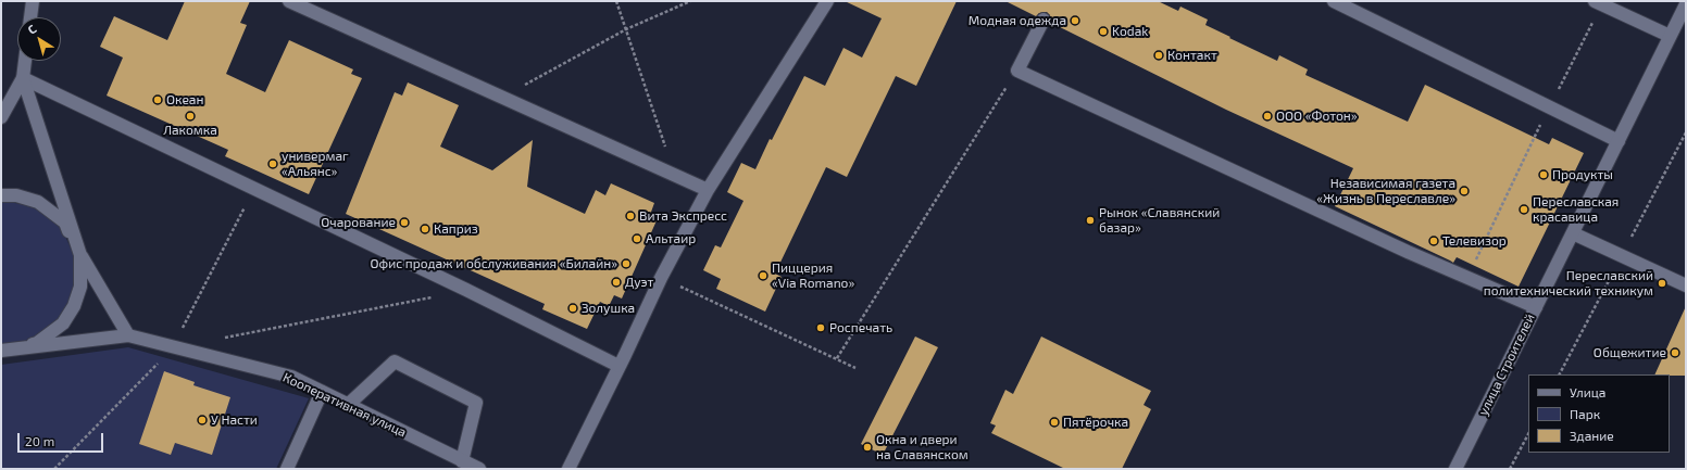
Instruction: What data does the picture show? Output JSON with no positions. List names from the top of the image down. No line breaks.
{"streets":{"main road":["улица Строителей","Кооперативная улица"]},"places":["Модная одежда","Kodak","Контакт","Океан","Лакомка","ООО «Фотон»","универмаг «Альянс»","Продукты","Независимая газета «Жизнь в Переславле»","Переславская красавица","Вита Экспресс","Рынок «Славянский базар»","Очарование","Каприз","Альтаир","Телевизор","Офис продаж и обслуживания «Билайн»","Пиццерия «Via Romano»","Дуэт","Переславский политехнический техникум","Золушка","Роспечать","Общежитие","У Насти","Пятёрочка","Окна и двери на Славянском"],"legend":["Улица","Парк","Здание"],"scale_bar":"20 m","north":"top left"}
